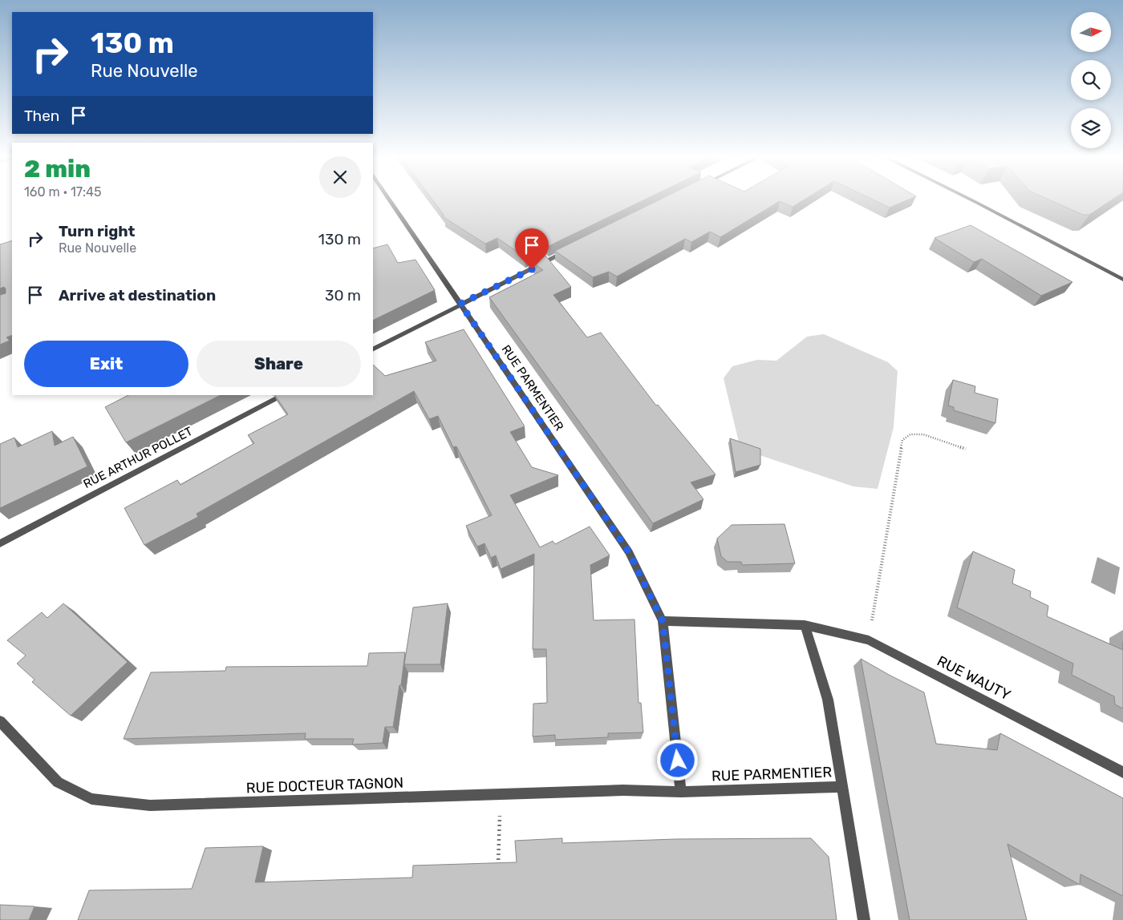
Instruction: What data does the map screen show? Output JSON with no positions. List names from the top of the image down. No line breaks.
{"streets":{"street":["RUE PARMENTIER","RUE ARTHUR POLLET","RUE WAUTY","RUE DOCTEUR TAGNON"]},"crossings":[["RUE PARMENTIER","RUE WAUTY"],["RUE PARMENTIER","RUE DOCTEUR TAGNON"]],"north":"right","page":{"turn":["130 m","Rue Nouvelle"],"then":"Then","heading":["2 min","160 m · 17:45"],"list":[{"name":"Turn right","note":"Rue Nouvelle","value":"130 m"},{"name":"Arrive at destination","value":"30 m"}],"buttons":["Exit","Share"]}}
